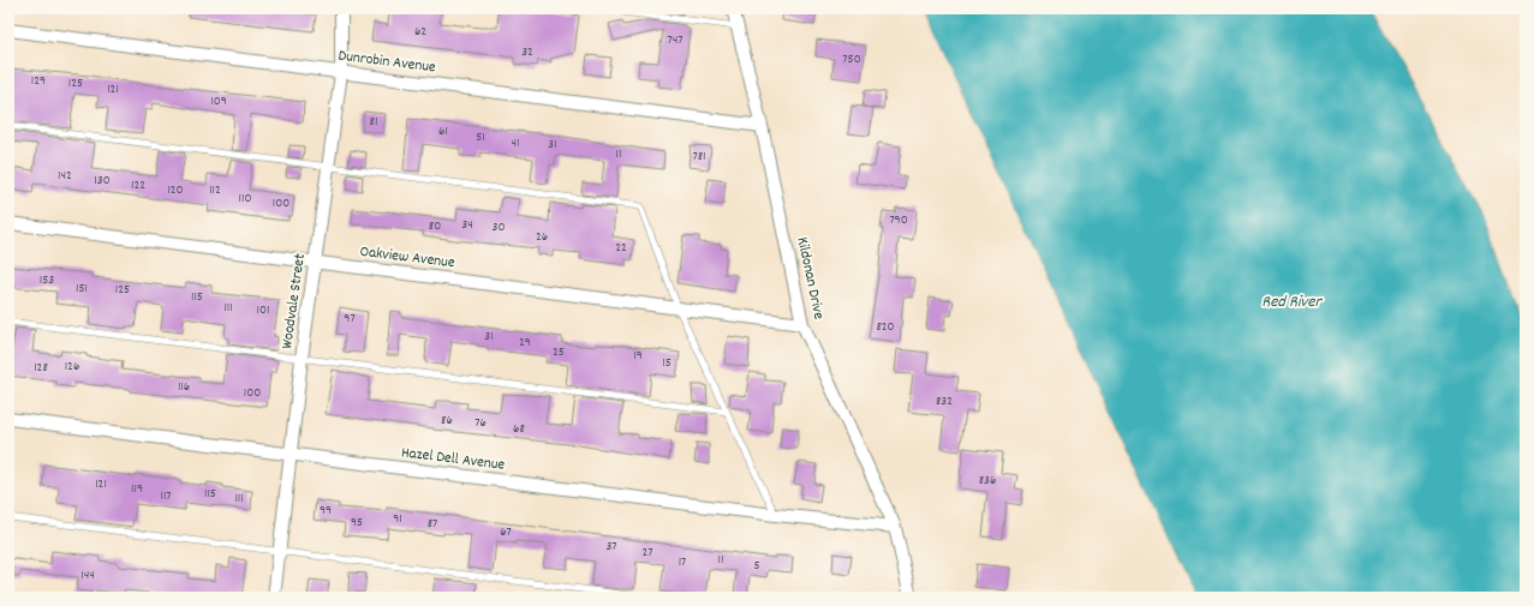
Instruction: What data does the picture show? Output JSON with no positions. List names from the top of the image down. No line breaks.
{"streets":{"street":["Dunrobin Avenue","Oakview Avenue","Kildonan Drive","Woodvale Street","Hazel Dell Avenue"]},"crossings":[["Dunrobin Avenue","Kildonan Drive"],["Dunrobin Avenue","Woodvale Street"],["Oakview Avenue","Kildonan Drive"],["Oakview Avenue","Woodvale Street"],["Kildonan Drive","Hazel Dell Avenue"],["Woodvale Street","Hazel Dell Avenue"]],"water":["Red River"],"house_numbers":["62","747","32","750","129","125","121","109","81","61","51","41","31","11","781","142","130","122","120","112","110","100","790","34","80","30","26","22","153","151","125","115","111","101","97","820","31","29","25","19","15","126","128","116","100","832","86","76","68","836","121","119","115","117","111","99","91","95","87","67","37","27","11","17","5","144"]}
